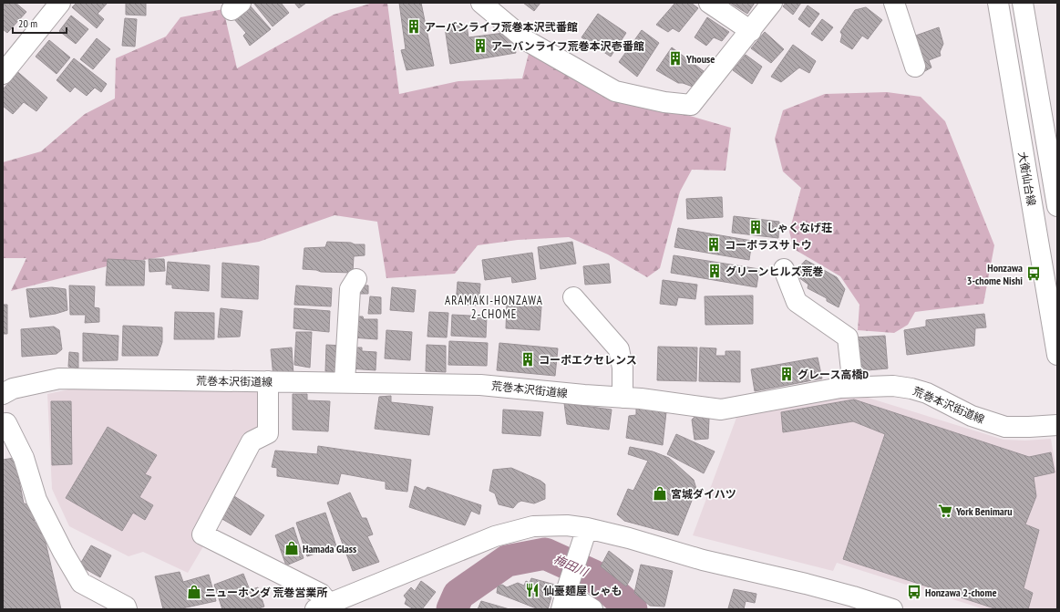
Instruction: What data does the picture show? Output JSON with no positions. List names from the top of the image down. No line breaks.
{"streets":{"street":["大衡仙台線","荒巻本沢街道線"]},"districts":["ARAMAKI-HONZAWA 2-CHOME"],"water":["梅田川"],"places":{"building":["アーバンライフ荒巻本沢弐番館","アーバンライフ荒巻本沢壱番館","Yhouse","しゃくなげ荘","コーポラスサトウ","グリーンヒルズ荒巻","コーポエクセレンス","グレース高橋D"],"bus stop":["Honzawa 3-chome Nishi","Honzawa 2-chome"],"shop":["宮城ダイハツ","Hamada Glass","ニューホンダ 荒巻営業所"],"supermarket":["York Benimaru"],"restaurant":["仙臺麺屋 しゃも"]},"scale_bar":"20 m"}
